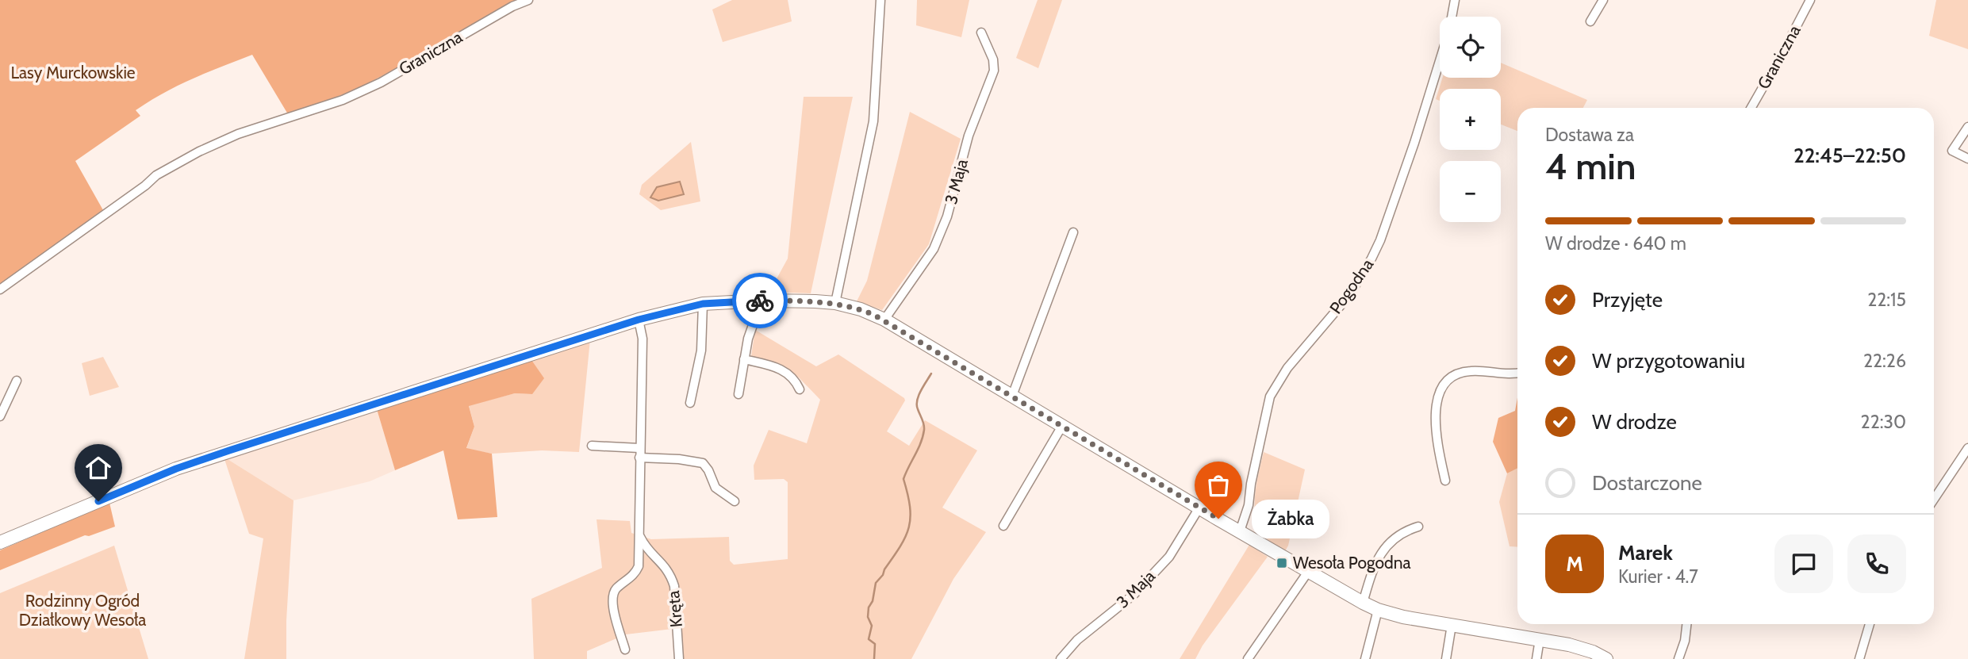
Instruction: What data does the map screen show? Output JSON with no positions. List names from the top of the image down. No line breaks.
{"streets":{"street":["Graniczna","3 Maja","Pogodna","Kręta"]},"parks":["Lasy Murckowskie","Rodzinny Ogród Działkowy Wesoła"],"places":{"other":["Żabka"],"transit":["Wesoła Pogodna"]},"page":{"map_buttons":["+","−"],"heading":["4 min","Dostawa za","22:45–22:50"],"panel":["Marek","Kurier · 4.7"],"bar":"W drodze · 640 m","list":[["Przyjęte","22:15"],["W przygotowaniu","22:26"],["W drodze","22:30"],"Dostarczone"],"bubble":"Żabka","round":"M"}}
